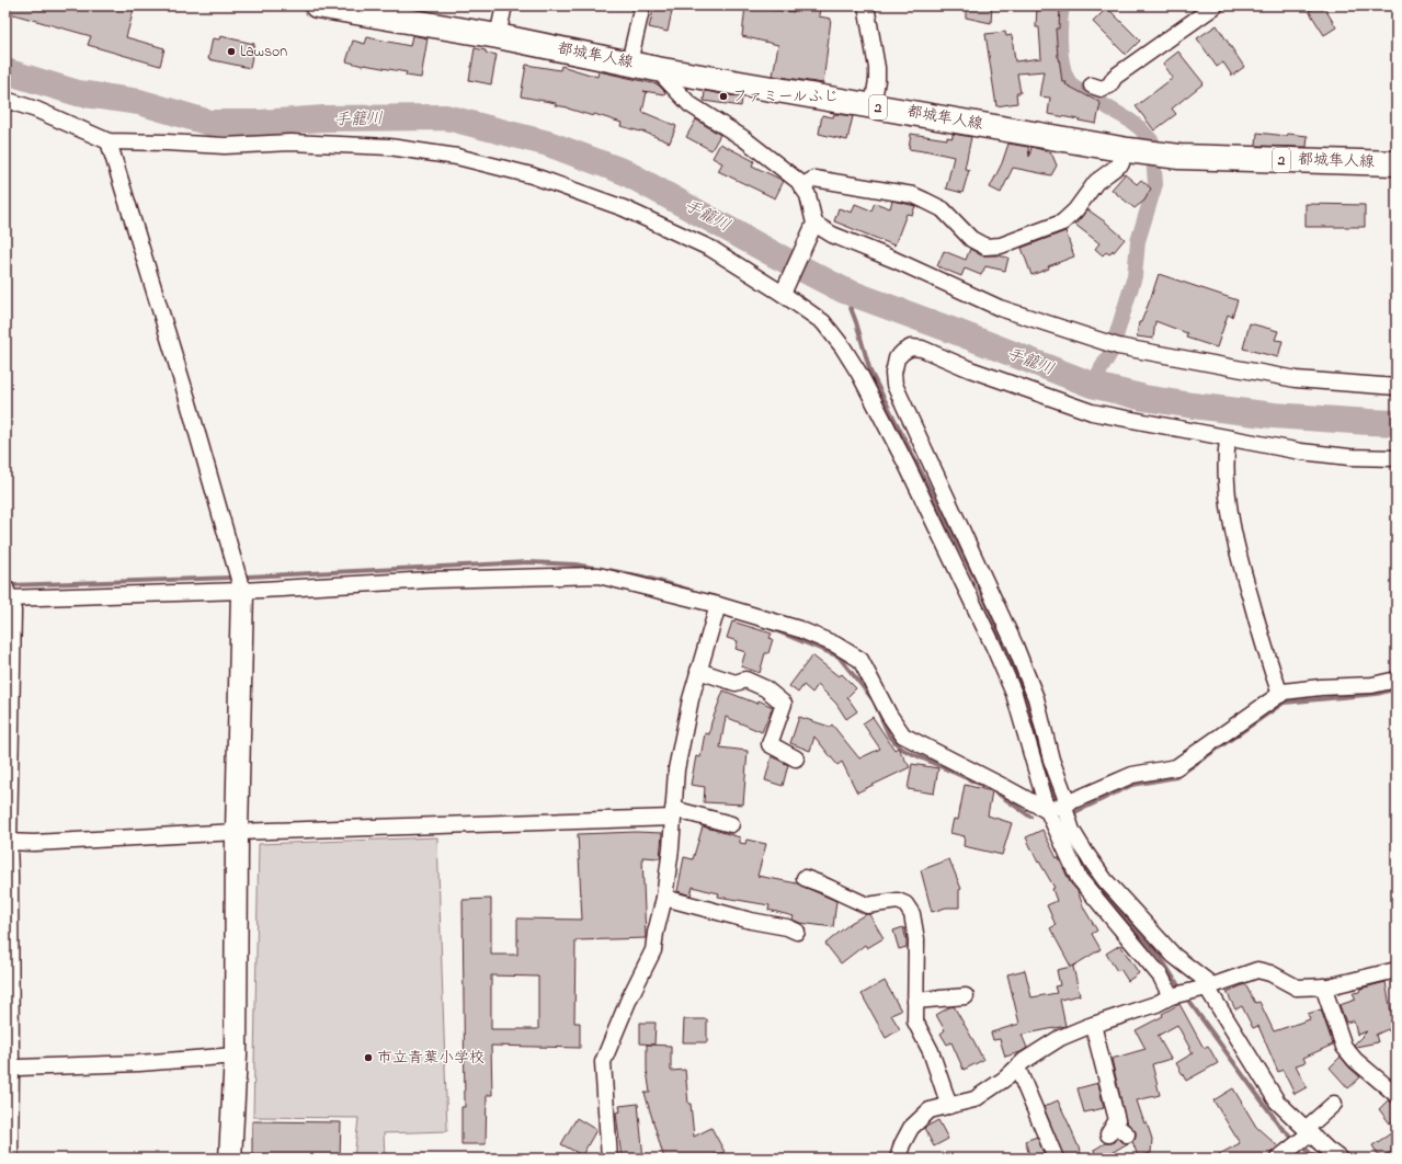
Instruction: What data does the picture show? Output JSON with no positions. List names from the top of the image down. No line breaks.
{"streets":{"main road":["都城隼人線","2"]},"water":["手籠川"],"places":["Lawson","ファミールふじ","市立青葉小学校"]}
